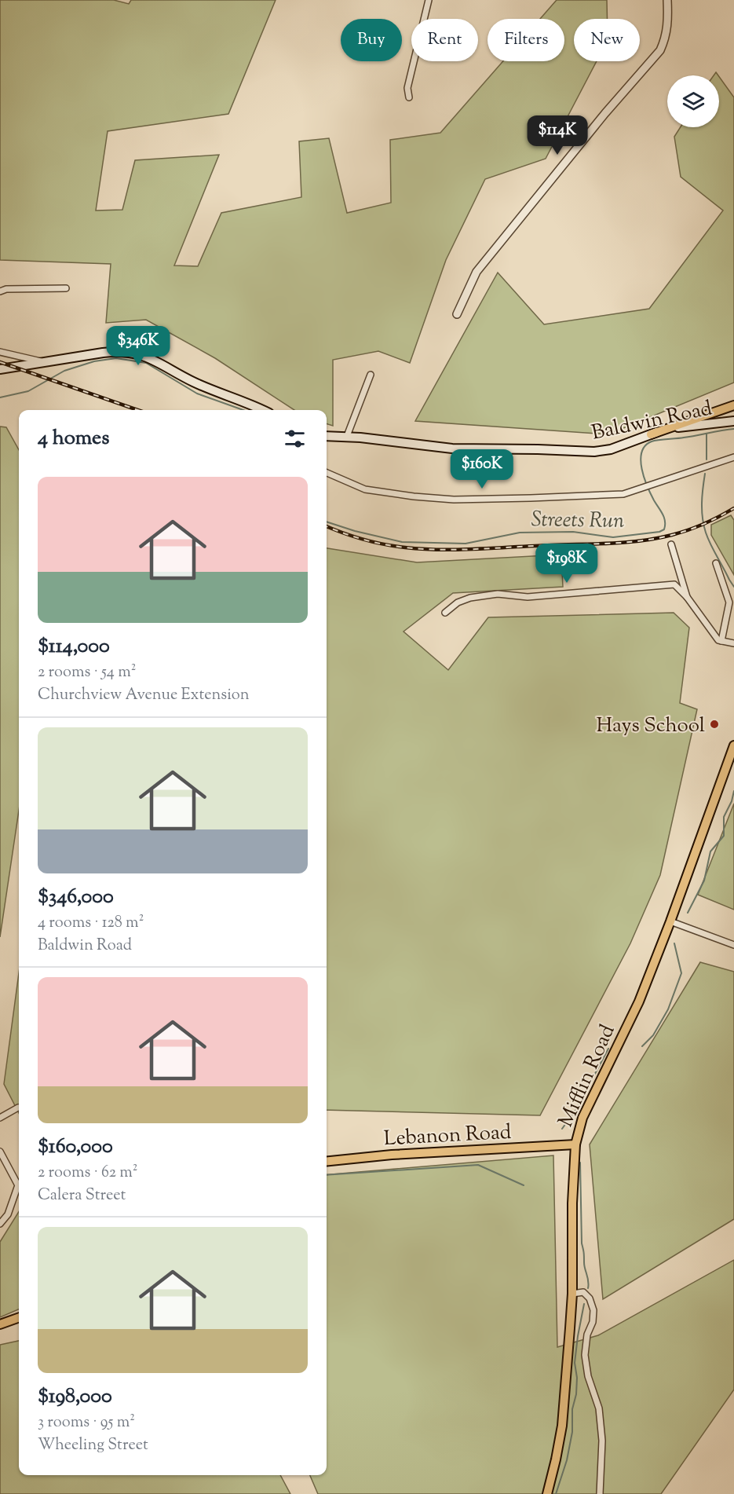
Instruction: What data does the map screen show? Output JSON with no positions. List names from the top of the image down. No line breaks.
{"streets":{"main road":["Baldwin Road","Mifflin Road","Lebanon Road"]},"crossings":[["Mifflin Road","Lebanon Road"]],"water":["Streets Run"],"places":["Hays School"],"page":{"chip":["Buy","Rent","Filters","New"],"price":["$114K","$346K","$160K","$198K"],"heading":"4 homes","list":[{"name":"$114,000","note":"2 rooms · 54 m² · Churchview Avenue Extension"},{"name":"$346,000","note":"4 rooms · 128 m² · Baldwin Road"},{"name":"$160,000","note":"2 rooms · 62 m² · Calera Street"},{"name":"$198,000","note":"3 rooms · 95 m² · Wheeling Street"}]}}
